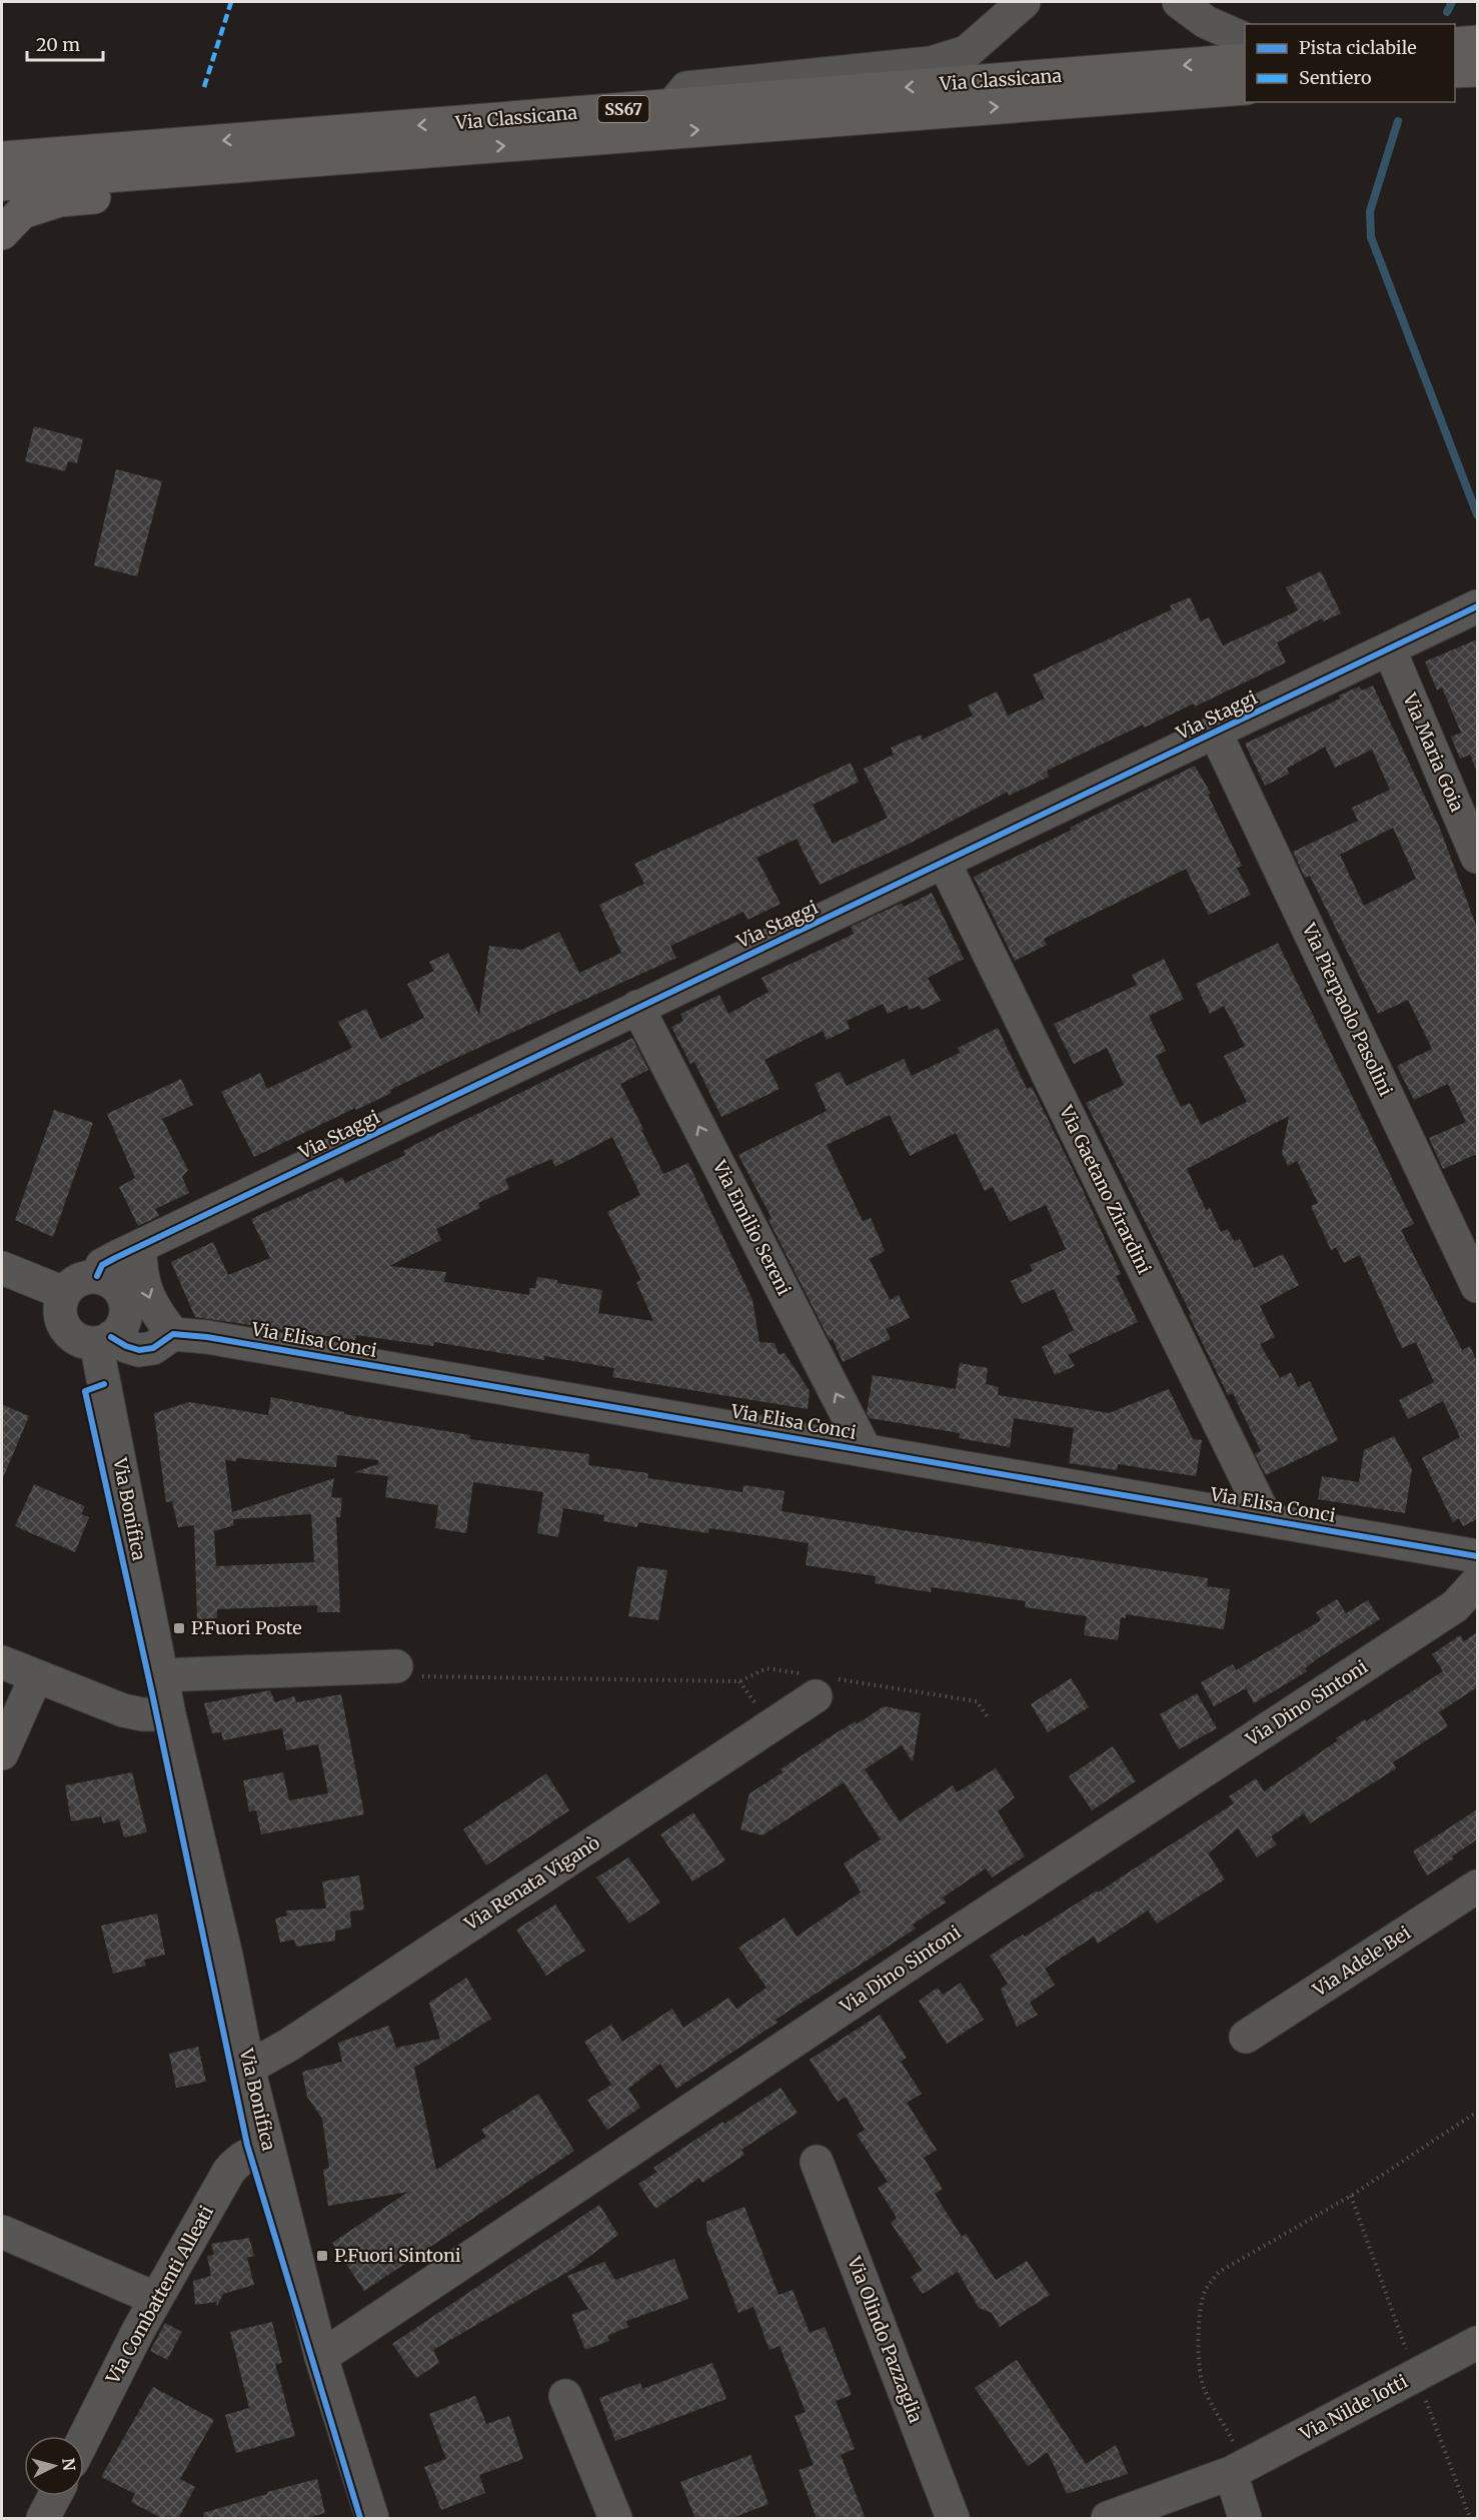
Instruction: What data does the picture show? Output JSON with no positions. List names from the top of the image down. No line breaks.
{"streets":{"highway":["Via Classicana","SS67"],"street":["Via Staggi","Via Maria Goia","Via Pierpaolo Pasolini","Via Gaetano Zirardini","Via Emilio Sereni","Via Elisa Conci","Via Bonifica","Via Dino Sintoni","Via Renata Viganò","Via Adele Bei","Via Combattenti Alleati","Via Olindo Pazzaglia","Via Nilde Iotti"]},"crossings":[["Via Staggi","Via Maria Goia"],["Via Staggi","Via Pierpaolo Pasolini"],["Via Staggi","Via Gaetano Zirardini"],["Via Staggi","Via Emilio Sereni"],["Via Staggi","Via Bonifica"],["Via Gaetano Zirardini","Via Elisa Conci"],["Via Emilio Sereni","Via Elisa Conci"],["Via Bonifica","Via Dino Sintoni"],["Via Bonifica","Via Renata Viganò"],["Via Bonifica","Via Combattenti Alleati"]],"one_way":["Via Emilio Sereni"],"places":{"transit":["P.Fuori Poste","P.Fuori Sintoni"]},"legend":["Pista ciclabile","Sentiero"],"scale_bar":"20 m","north":"right"}
